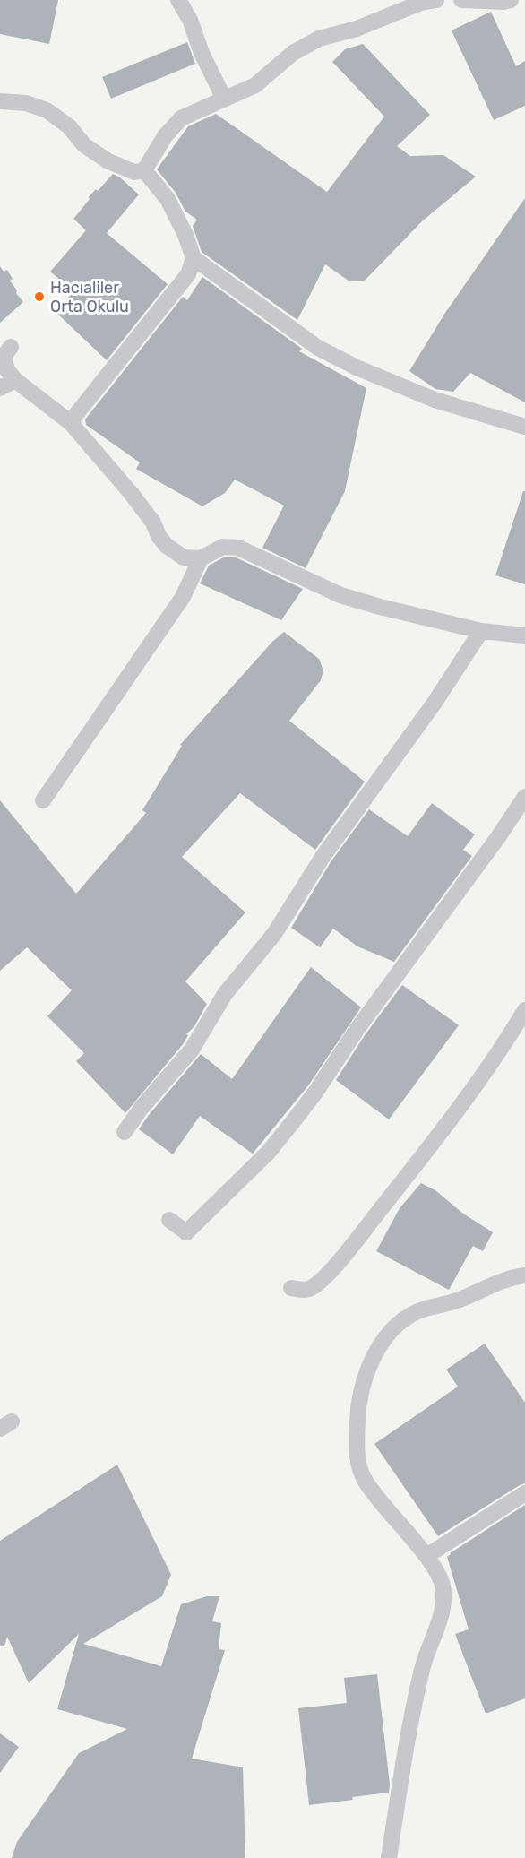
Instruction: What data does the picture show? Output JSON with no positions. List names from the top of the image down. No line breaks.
{"places":["Hacıaliler Orta Okulu"]}
